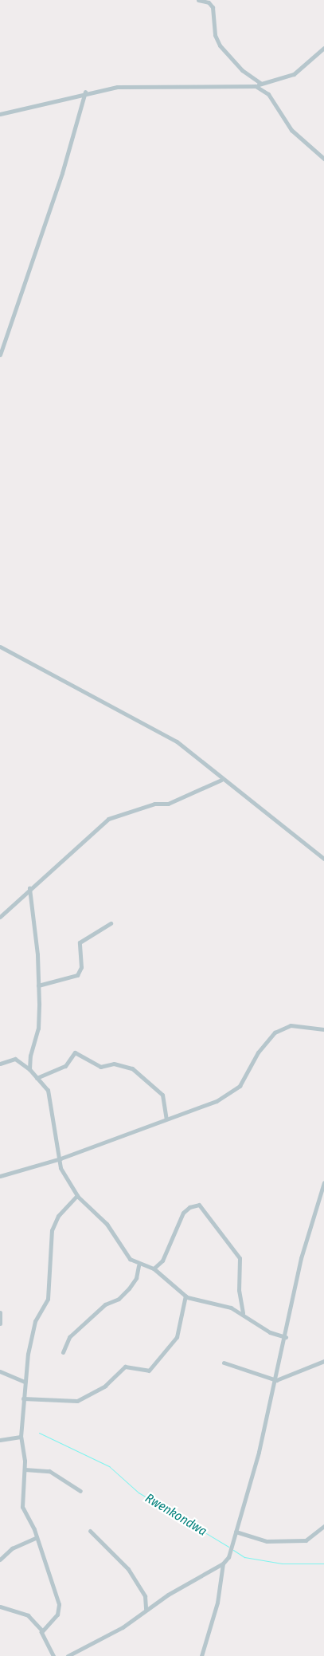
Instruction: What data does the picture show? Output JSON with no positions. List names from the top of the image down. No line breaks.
{"water":["Rwenkondwa"]}
